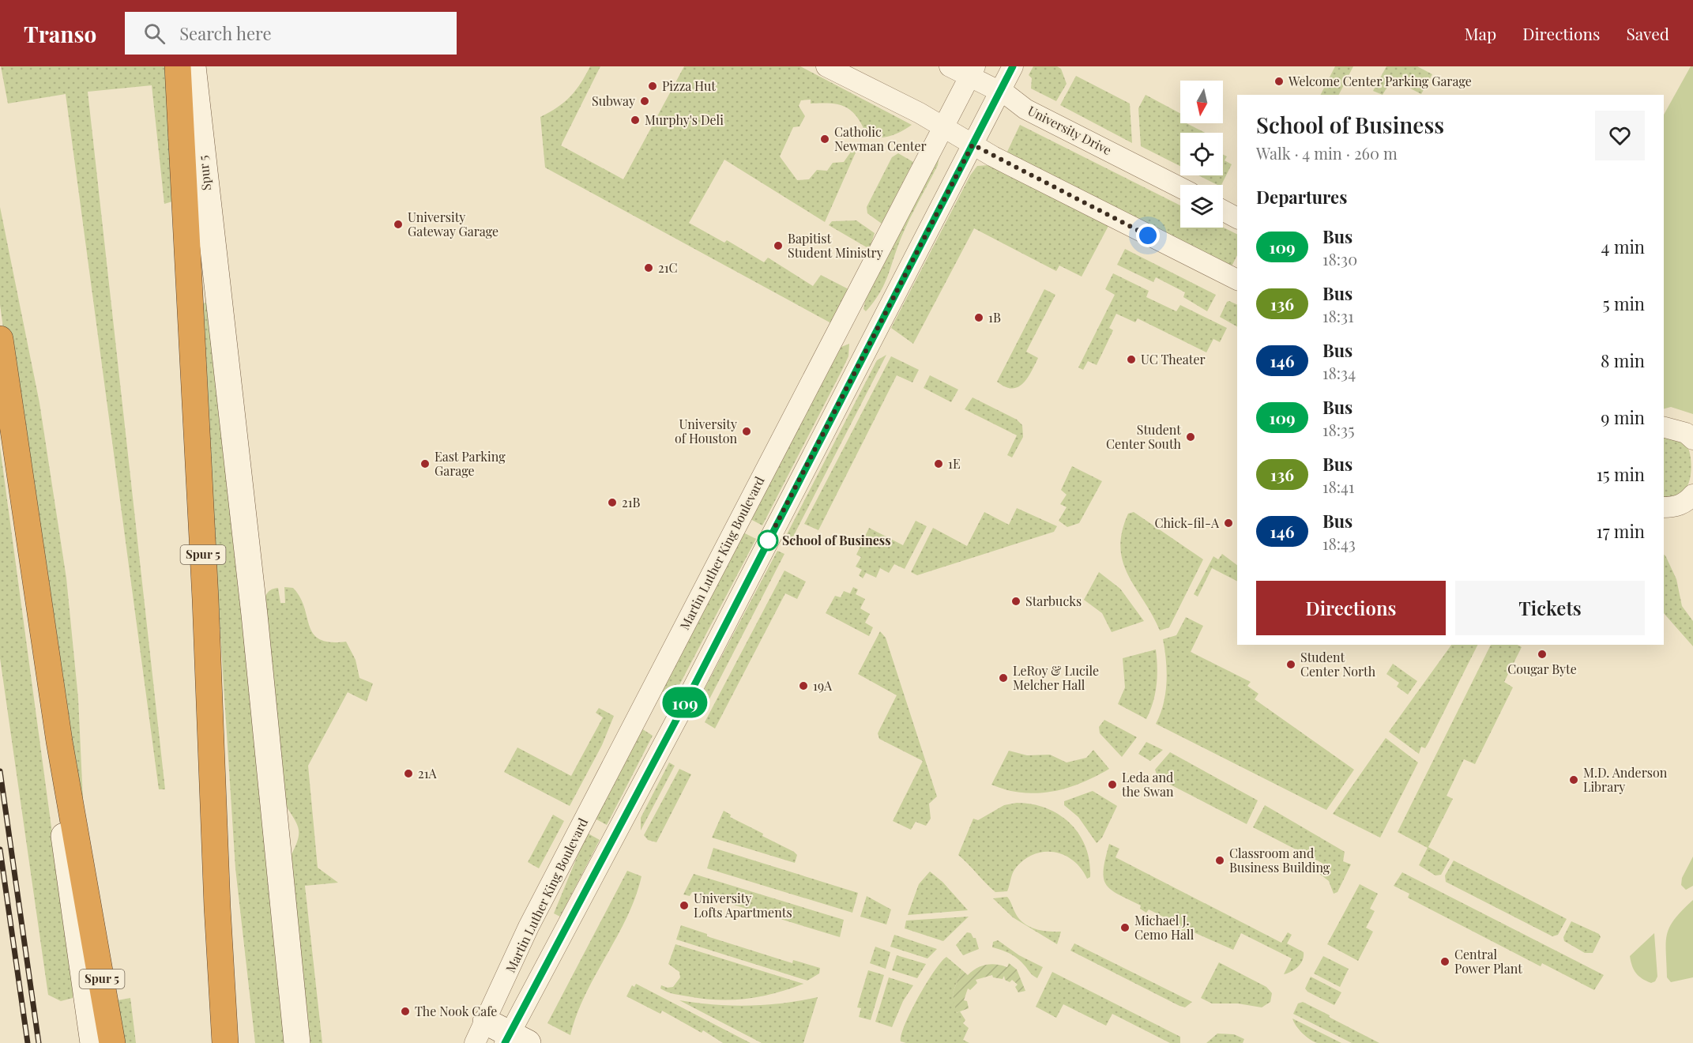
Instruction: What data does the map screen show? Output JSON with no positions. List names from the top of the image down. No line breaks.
{"streets":{"highway":["Spur 5"],"street":["University Drive","Martin Luther King Boulevard"]},"crossings":[["University Drive","Martin Luther King Boulevard"]],"places":["Welcome Center Parking Garage","Pizza Hut","Subway","Murphy's Deli","Catholic Newman Center","University Gateway Garage","Bapitist Student Ministry","21C","1B","UC Theater","University of Houston","Student Center South","East Parking Garage","1E","21B","Chick-fil-A","School of Business","Starbucks","Cougar Byte","Student Center North","LeRoy & Lucile Melcher Hall","19A","21A","M.D. Anderson Library","Leda and the Swan","Classroom and Business Building","University Lofts Apartments","Michael J. Cemo Hall","Central Power Plant","The Nook Cafe"],"lines":["bus line 109"],"north":"bottom","page":{"header":"Transo","search":"Search here","nav":["Map","Directions","Saved"],"on_map":"109","heading":[["School of Business","Walk · 4 min · 260 m"],"Departures"],"list":[{"mark":"109","name":"Bus","note":"18:30","value":"4 min"},{"mark":"136","name":"Bus","note":"18:31","value":"5 min"},{"mark":"146","name":"Bus","note":"18:34","value":"8 min"},{"mark":"109","name":"Bus","note":"18:35","value":"9 min"},{"mark":"136","name":"Bus","note":"18:41","value":"15 min"},{"mark":"146","name":"Bus","note":"18:43","value":"17 min"}],"buttons":["Directions","Tickets"]}}
